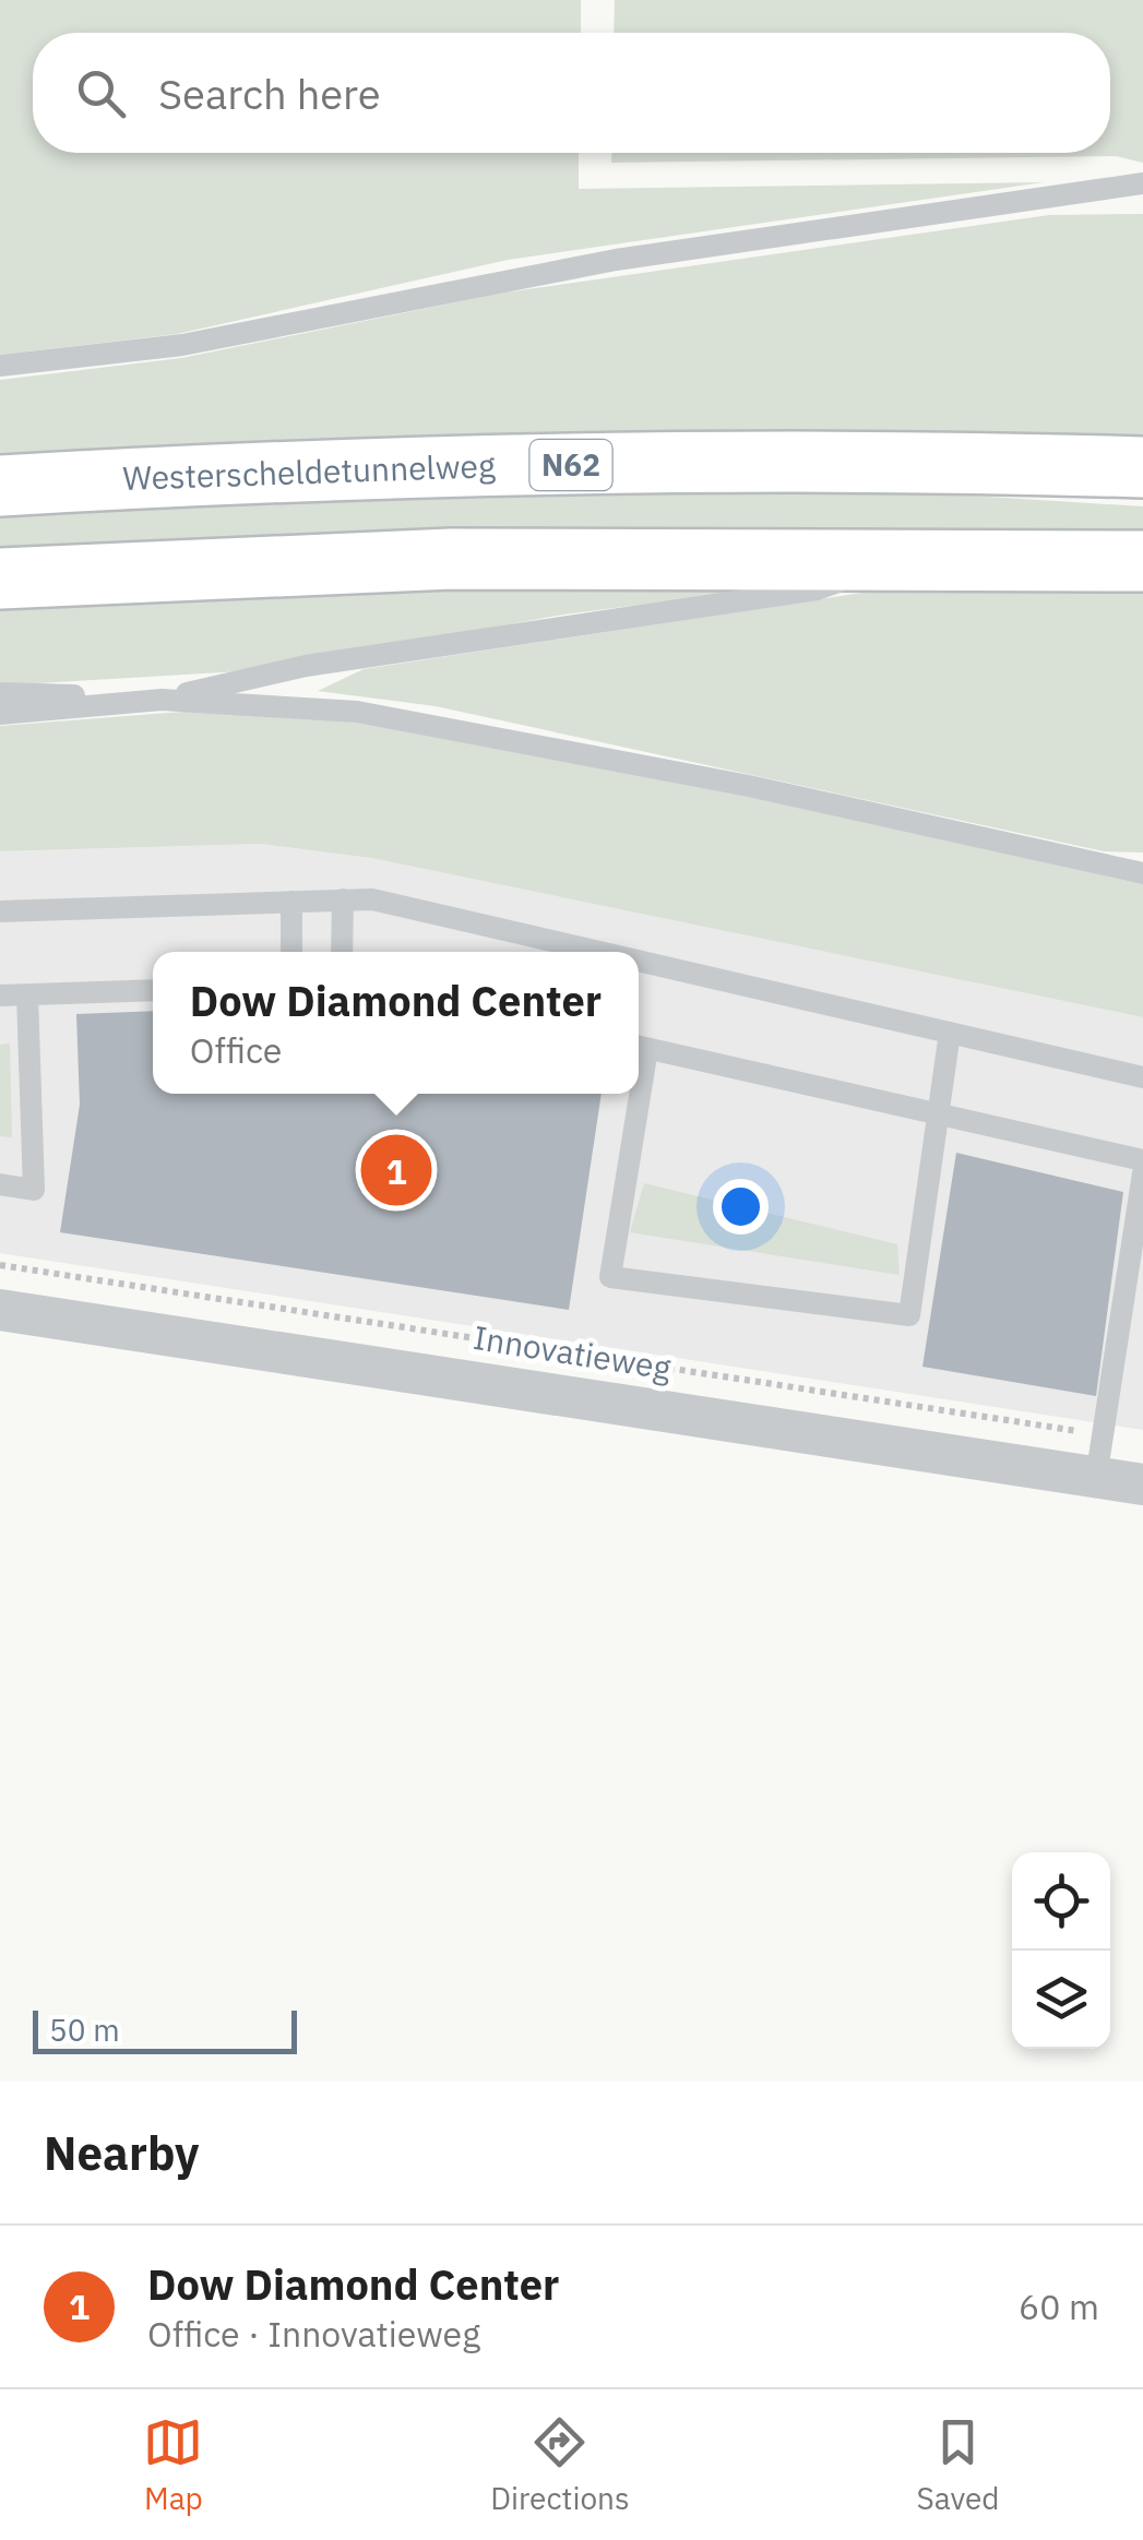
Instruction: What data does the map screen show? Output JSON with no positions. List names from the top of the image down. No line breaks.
{"streets":{"highway":["N62","Westerscheldetunnelweg"],"street":["Innovatieweg"]},"scale_bar":"50 m","page":{"search":"Search here","popup":["Dow Diamond Center","Office"],"pins":"1","scale":"50 m","heading":"Nearby","list":[{"mark":"1","name":"Dow Diamond Center","note":"Office · Innovatieweg","value":"60 m"}],"nav":["Map","Directions","Saved"]}}
